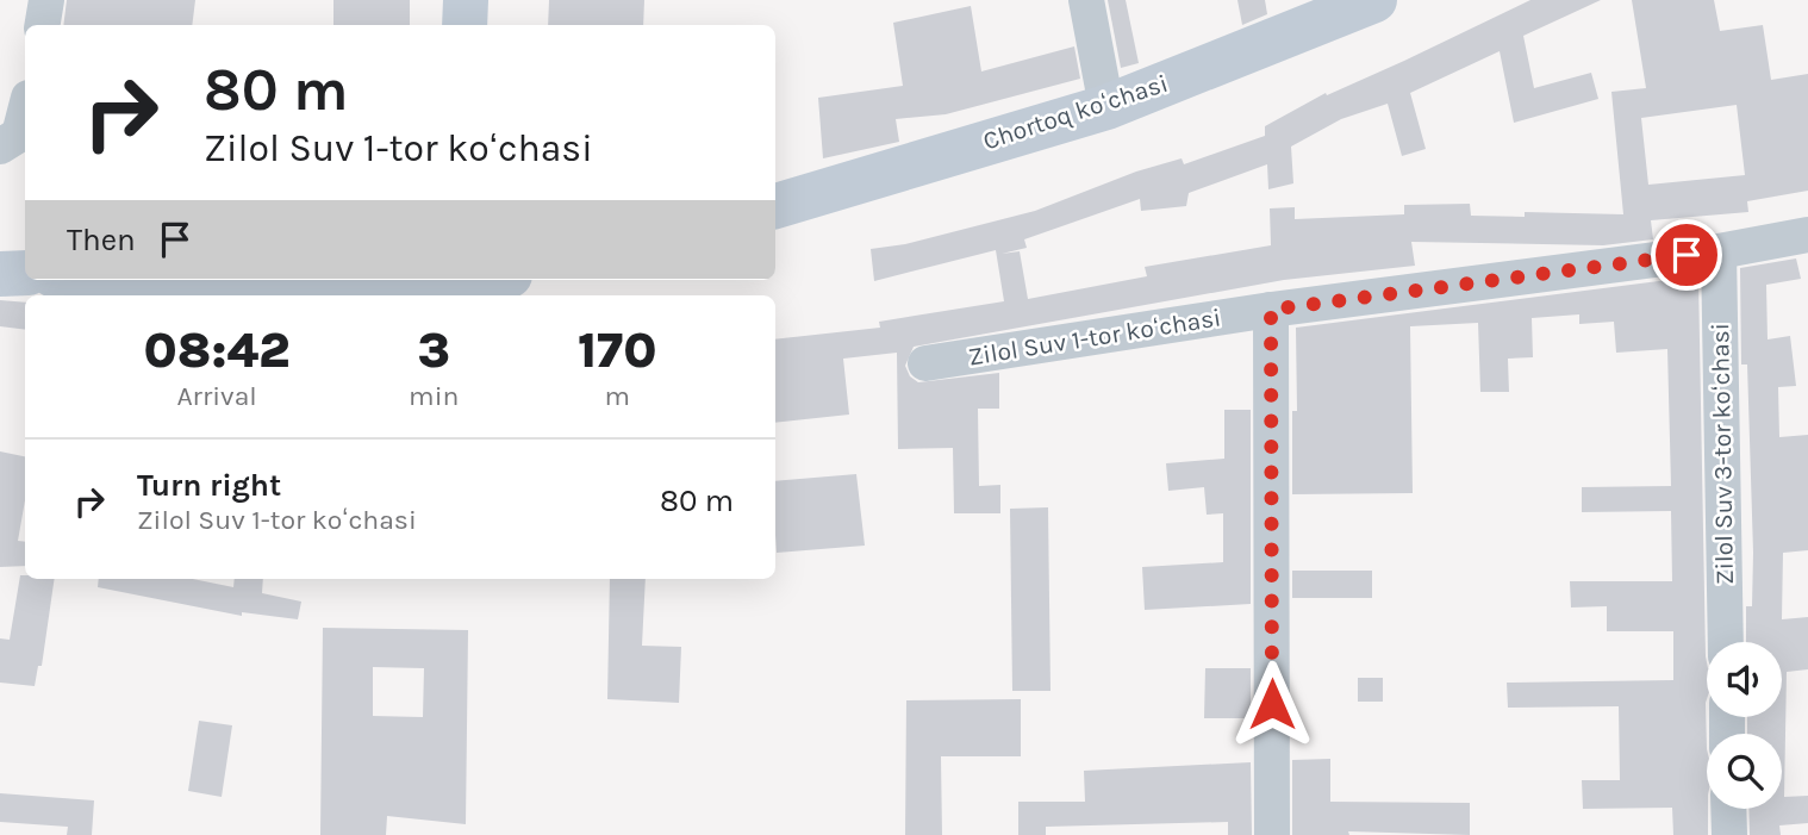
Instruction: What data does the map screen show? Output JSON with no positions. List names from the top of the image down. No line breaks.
{"streets":{"main road":["Chortoq koʻchasi"],"street":["Zilol Suv 1-tor koʻchasi","Zilol Suv 3-tor koʻchasi"]},"crossings":[["Zilol Suv 1-tor koʻchasi","Zilol Suv 3-tor koʻchasi"]],"page":{"turn":["80 m","Zilol Suv 1-tor koʻchasi"],"then":"Then","eta":["08:42","Arrival","3","min","170","m"],"list":[{"name":"Turn right","note":"Zilol Suv 1-tor koʻchasi","value":"80 m"}]}}
